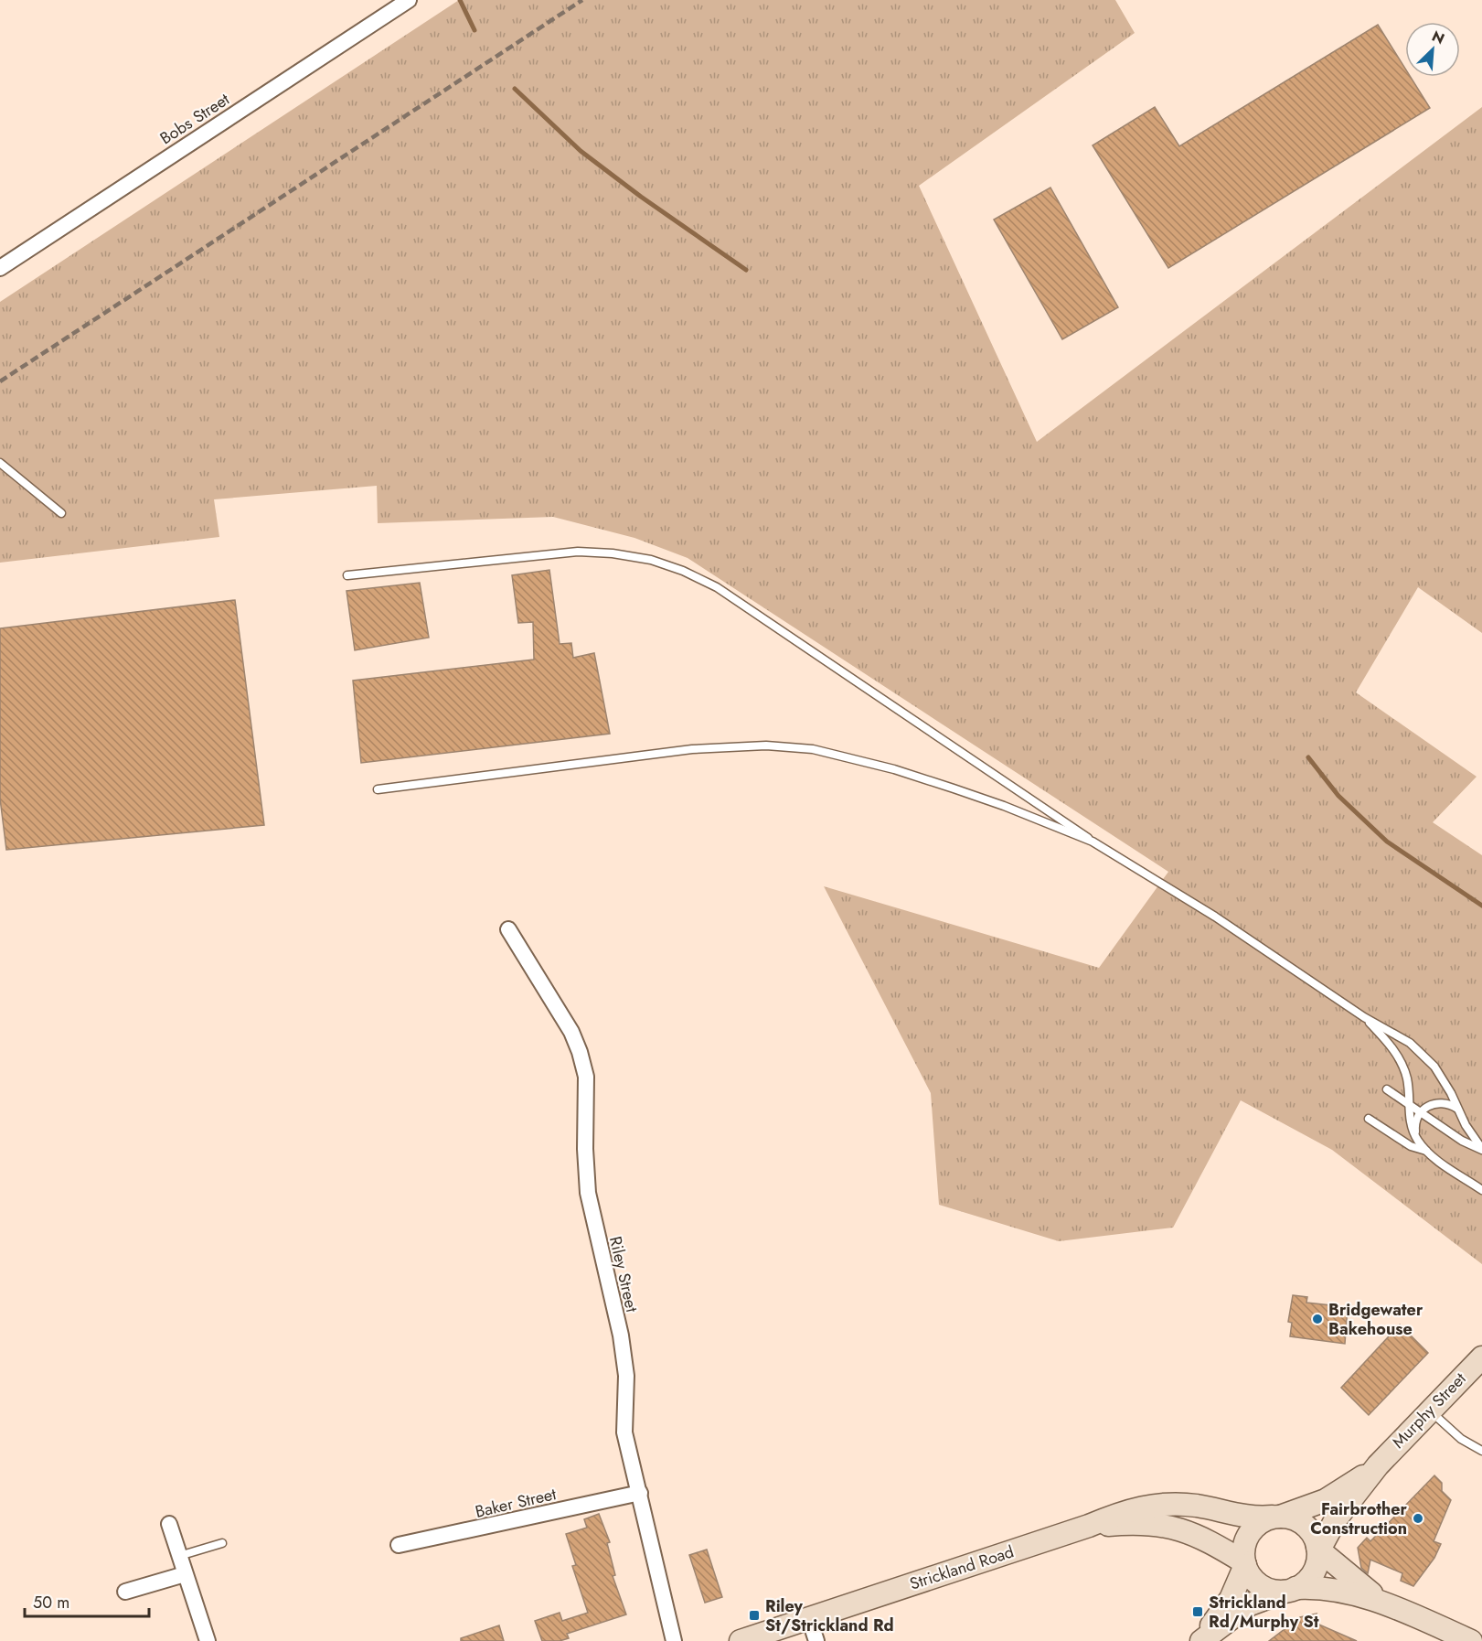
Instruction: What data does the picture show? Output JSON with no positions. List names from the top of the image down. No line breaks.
{"streets":{"street":["Bobs Street","Riley Street","Murphy Street","Baker Street","Strickland Road"]},"crossings":[["Riley Street","Baker Street"],["Murphy Street","Strickland Road"]],"places":{"other":["Bridgewater Bakehouse","Fairbrother Construction"],"transit":["Strickland Rd/Murphy St","Riley St/Strickland Rd"]},"scale_bar":"50 m","north":"top right"}
